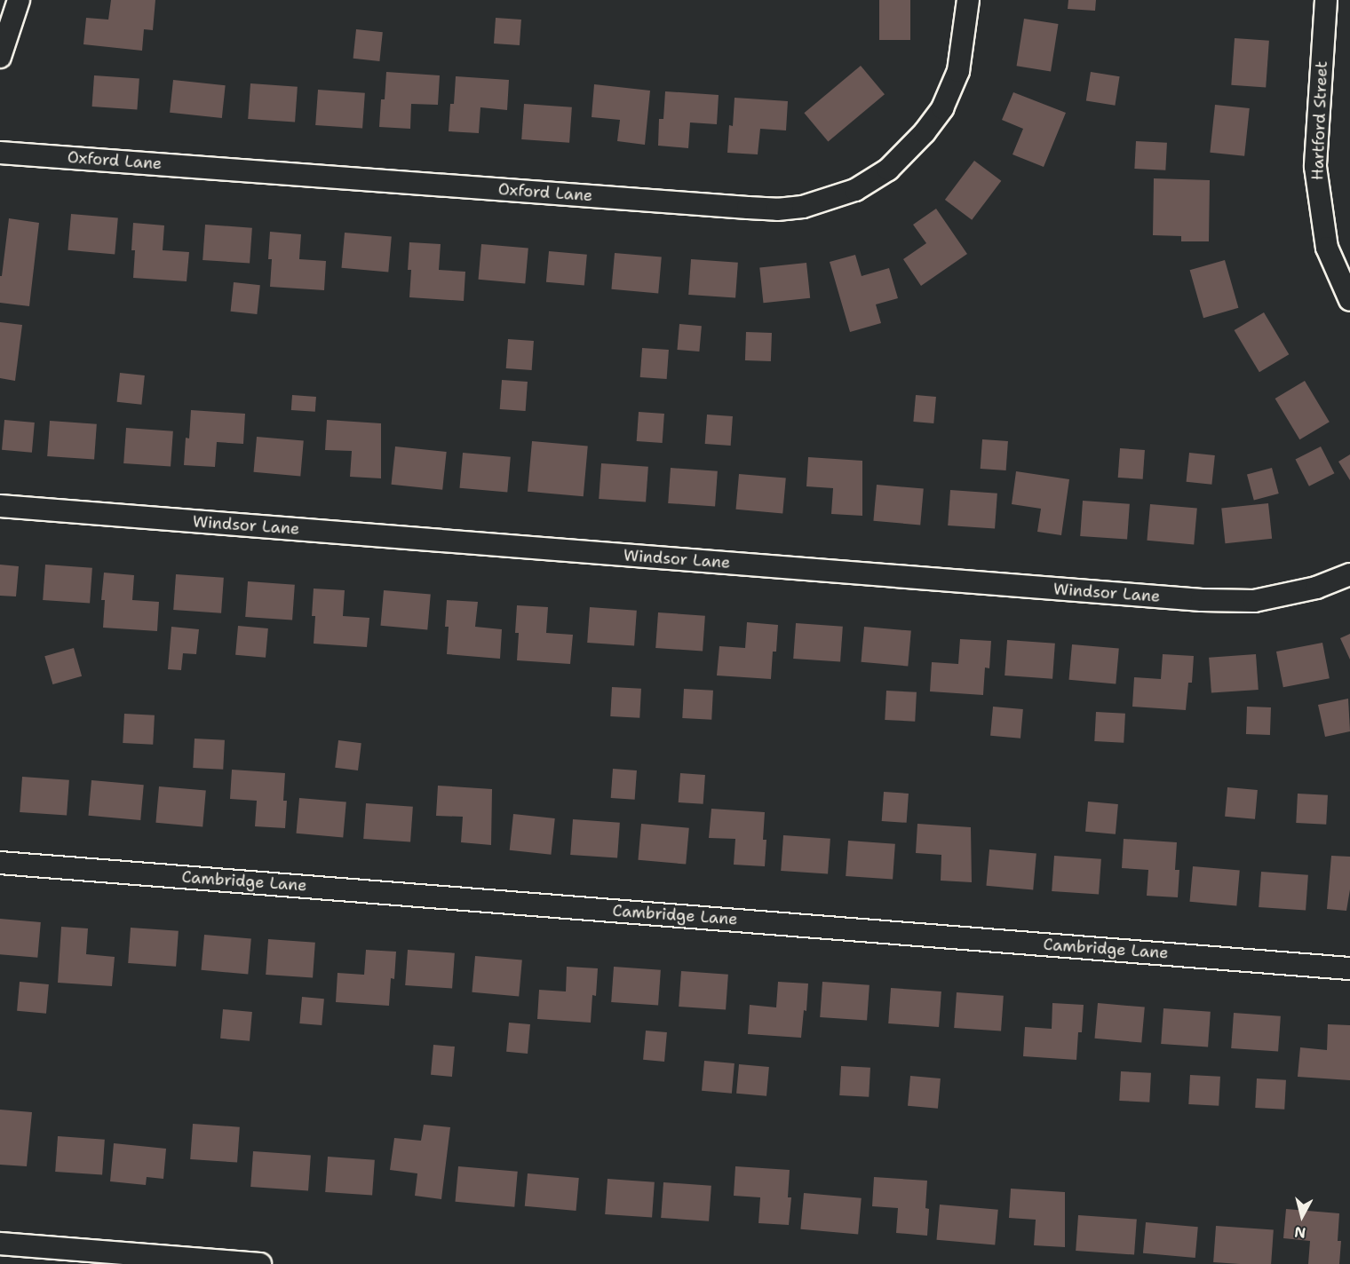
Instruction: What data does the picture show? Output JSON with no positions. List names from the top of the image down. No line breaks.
{"streets":{"street":["Hartford Street","Oxford Lane","Windsor Lane","Cambridge Lane"]},"north":"bottom"}
